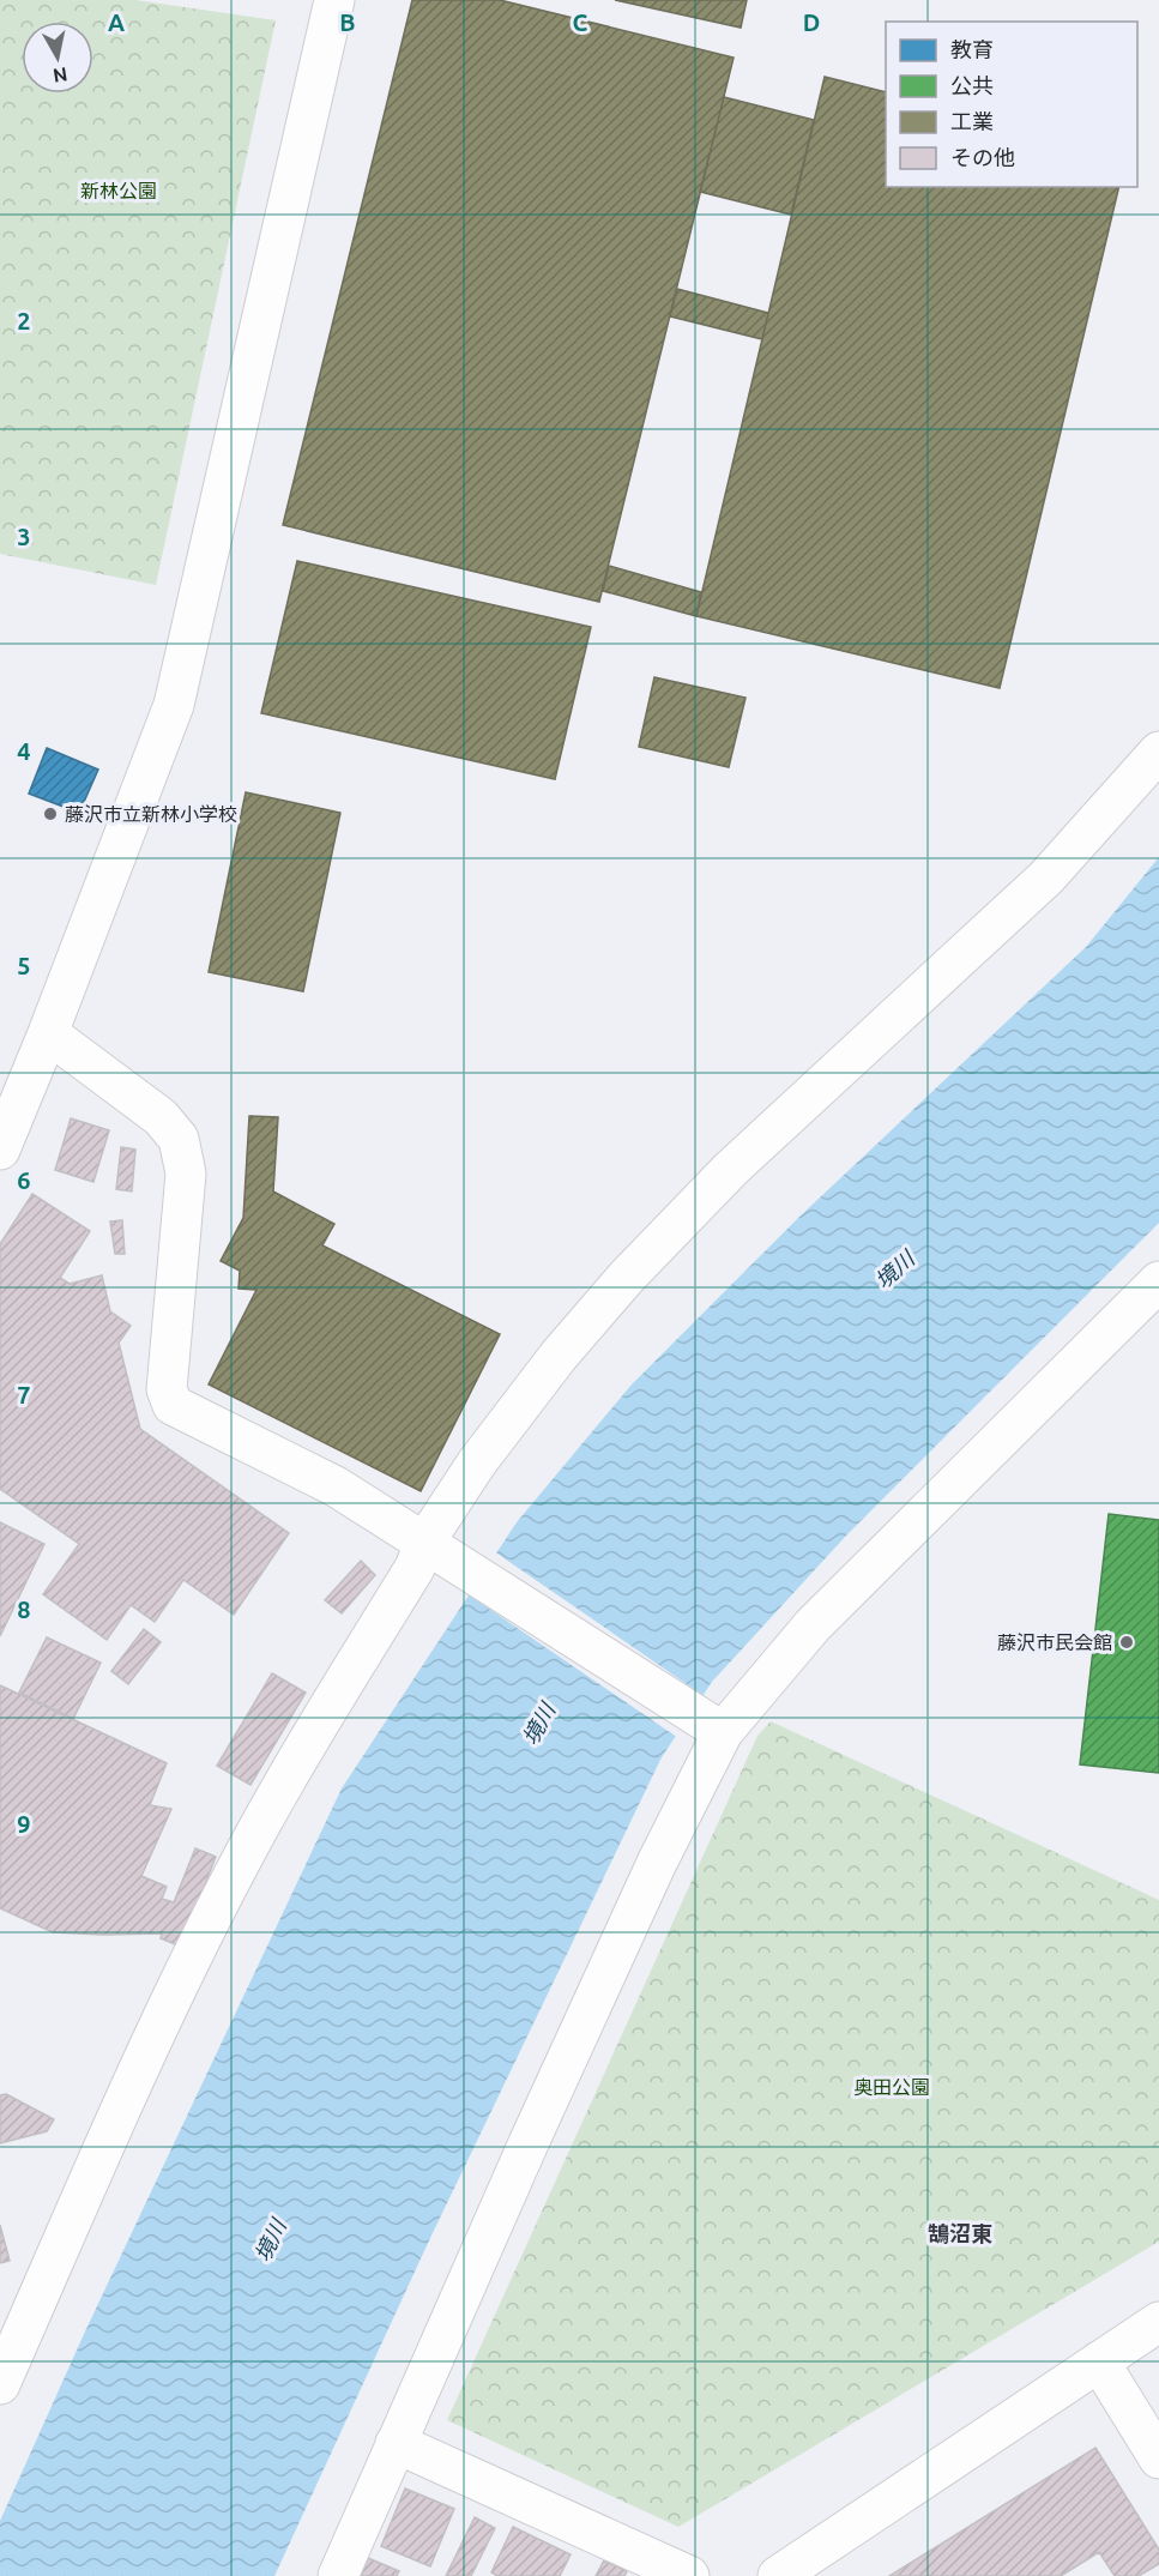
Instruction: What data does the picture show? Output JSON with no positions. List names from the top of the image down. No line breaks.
{"districts":["鵠沼東"],"water":["境川"],"parks":["新林公園","奥田公園"],"places":["藤沢市立新林小学校","藤沢市民会館"],"legend":["教育","公共","工業","その他"],"north":"bottom","grid":{"columns":["A","B","C","D"],"rows":["2","3","4","5","6","7","8","9"]}}
